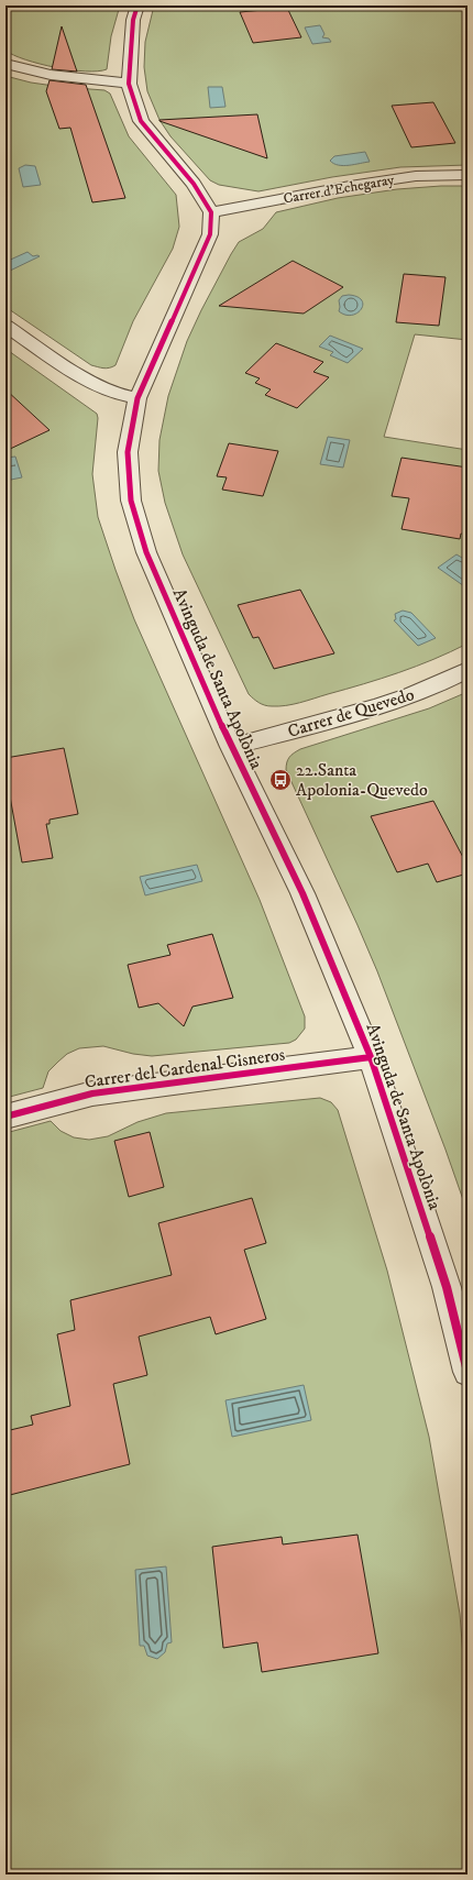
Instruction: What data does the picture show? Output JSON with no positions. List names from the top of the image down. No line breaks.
{"streets":{"street":["Carrer d'Echegaray","Avinguda de Santa Apolònia","Carrer de Quevedo","Carrer del Cardenal Cisneros"]},"crossings":[["Carrer d'Echegaray","Avinguda de Santa Apolònia"],["Avinguda de Santa Apolònia","Carrer de Quevedo"],["Avinguda de Santa Apolònia","Carrer del Cardenal Cisneros"]],"places":{"bus stop":["22.Santa Apolonia-Quevedo"]}}
